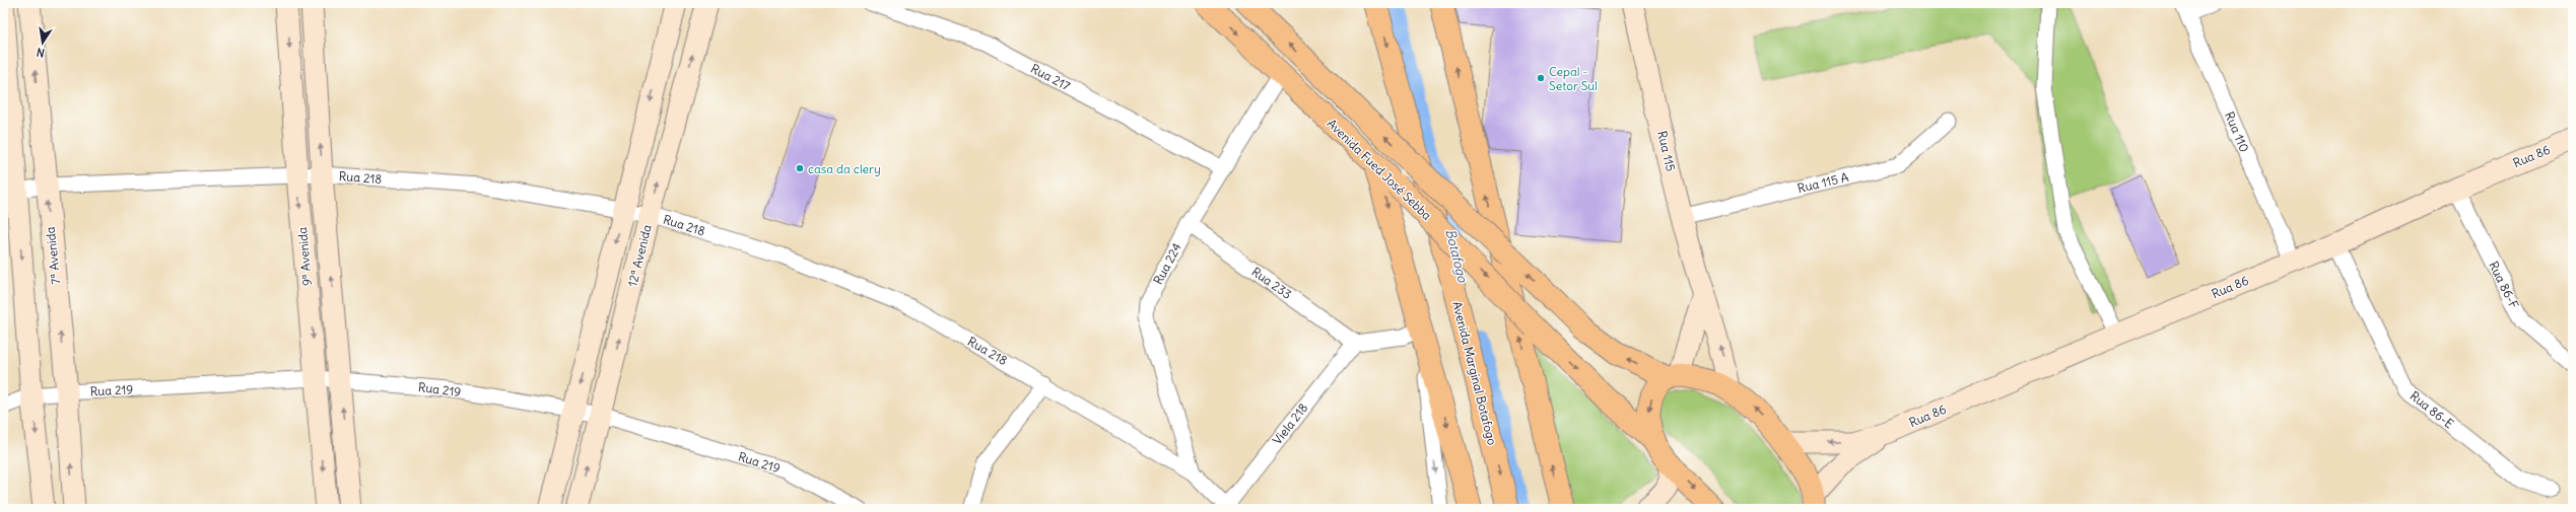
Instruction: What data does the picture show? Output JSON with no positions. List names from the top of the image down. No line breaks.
{"streets":{"main road":["Avenida Fued José Sebba","Avenida Marginal Botafogo"],"street":["Rua 217","Rua 110","Rua 115","Rua 86","Rua 218","Rua 115 A","7ª Avenida","12ª Avenida","9ª Avenida","Rua 224","Rua 233","Rua 86-F","Rua 219","Rua 86-E","Viela 218"]},"crossings":[["Rua 217","Rua 224"],["Rua 110","Rua 86"],["Rua 115","Rua 115 A"],["Rua 86","Rua 86-F"],["Rua 86","Rua 86-E"],["Avenida Fued José Sebba","Rua 224"],["Rua 218","7ª Avenida"],["Rua 218","12ª Avenida"],["Rua 218","9ª Avenida"],["Rua 218","Rua 224"],["Rua 218","Viela 218"],["7ª Avenida","Rua 219"],["12ª Avenida","Rua 219"],["9ª Avenida","Rua 219"],["Rua 224","Rua 233"],["Rua 233","Viela 218"]],"water":["Botafogo"],"places":["Cepal - Setor Sul","casa da clery"],"north":"bottom"}
